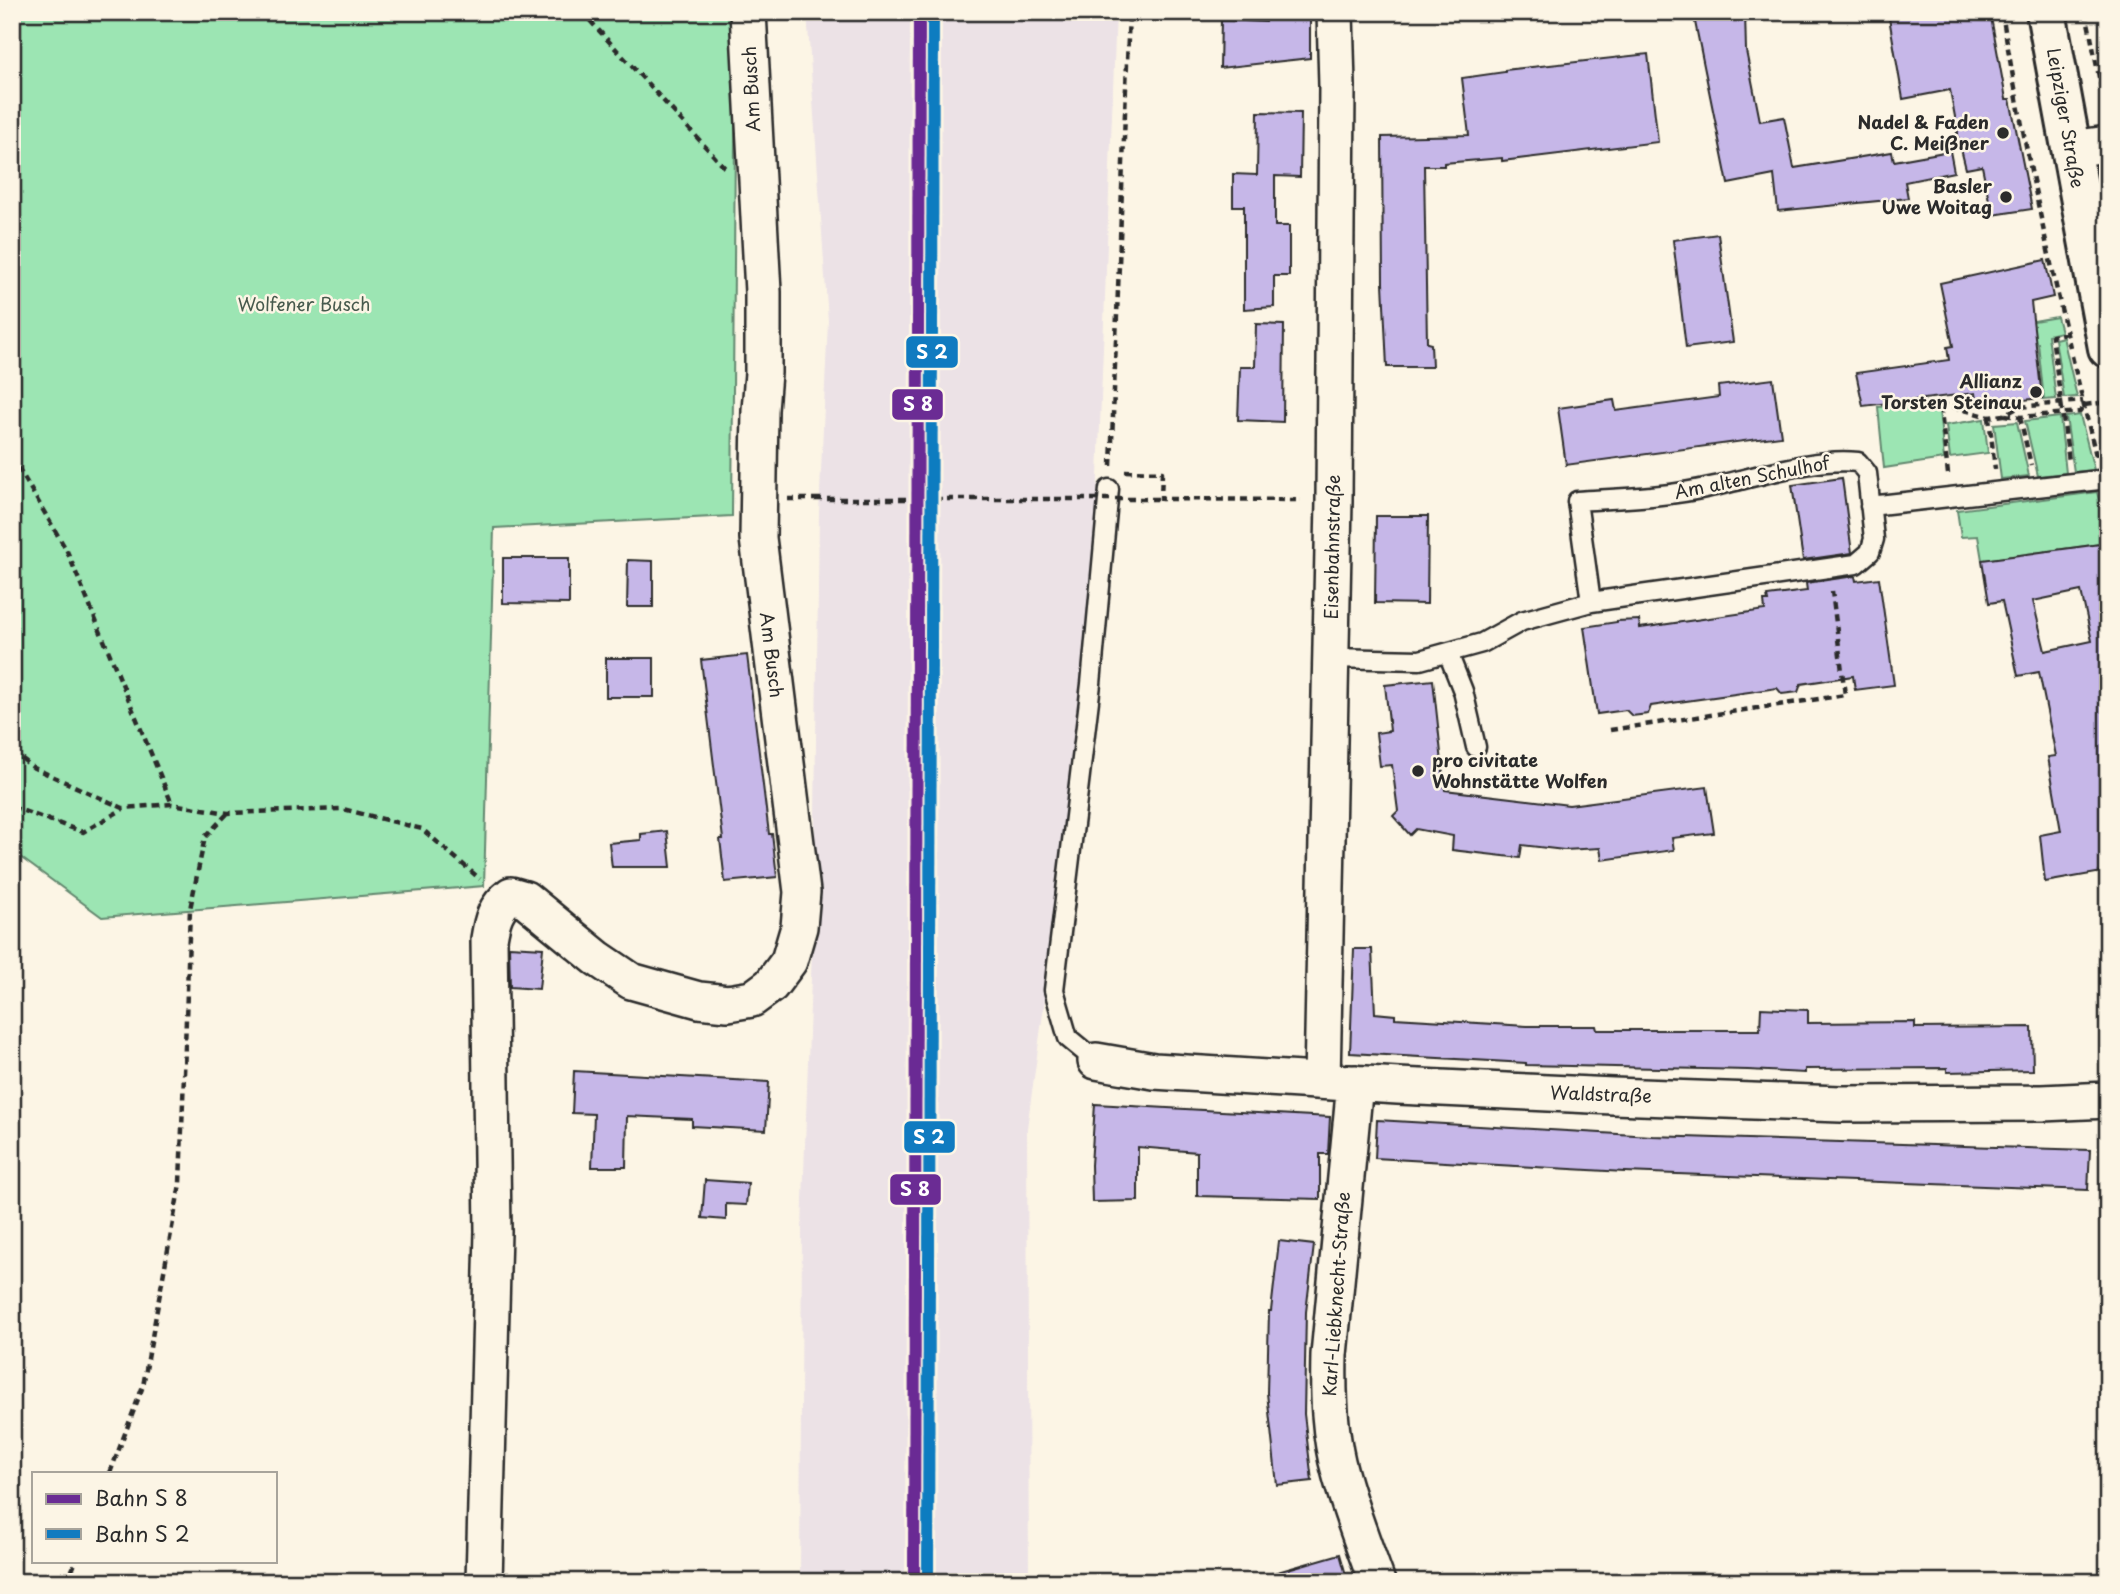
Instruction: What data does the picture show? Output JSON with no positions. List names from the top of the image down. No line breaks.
{"streets":{"main road":["Leipziger Straße"],"street":["Am Busch","Eisenbahnstraße","Waldstraße","Karl-Liebknecht-Straße"],"lane":["Am alten Schulhof"]},"crossings":[["Am alten Schulhof","Eisenbahnstraße"],["Eisenbahnstraße","Waldstraße"],["Eisenbahnstraße","Karl-Liebknecht-Straße"],["Waldstraße","Karl-Liebknecht-Straße"]],"parks":["Wolfener Busch"],"places":["Nadel & Faden C. Meißner","Basler Uwe Woitag","Allianz Torsten Steinau","pro civitate Wohnstätte Wolfen"],"legend":["Bahn S 8","Bahn S 2"]}
